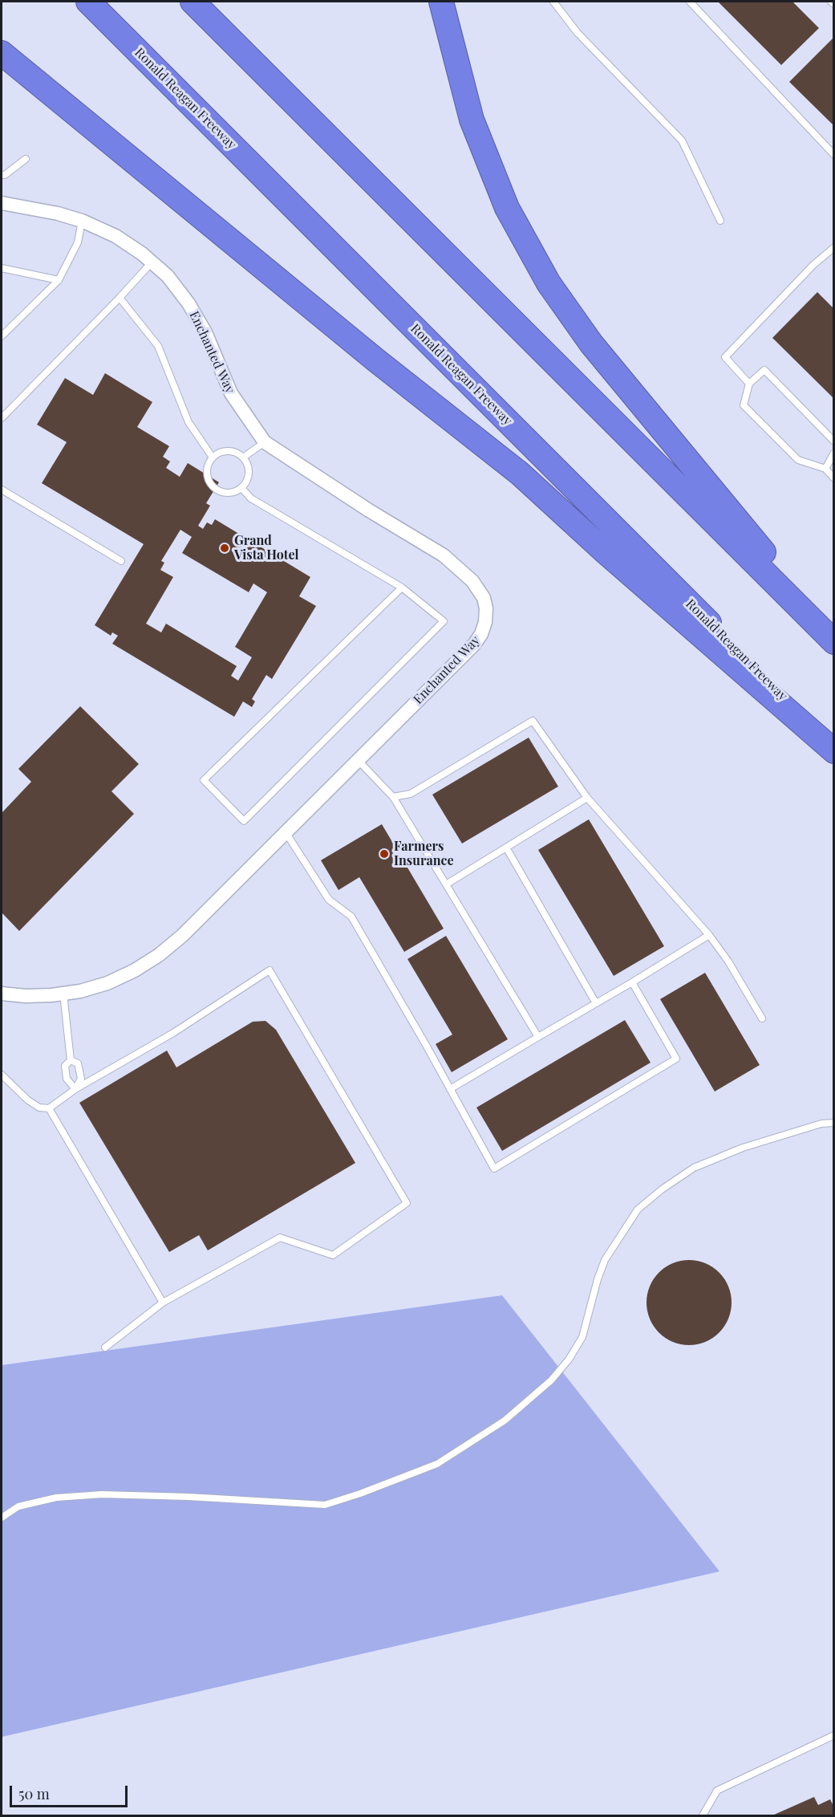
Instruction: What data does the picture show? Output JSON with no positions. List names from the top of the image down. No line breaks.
{"streets":{"highway":["Ronald Reagan Freeway"],"street":["Enchanted Way"]},"places":["Grand Vista Hotel","Farmers Insurance"],"scale_bar":"50 m"}
